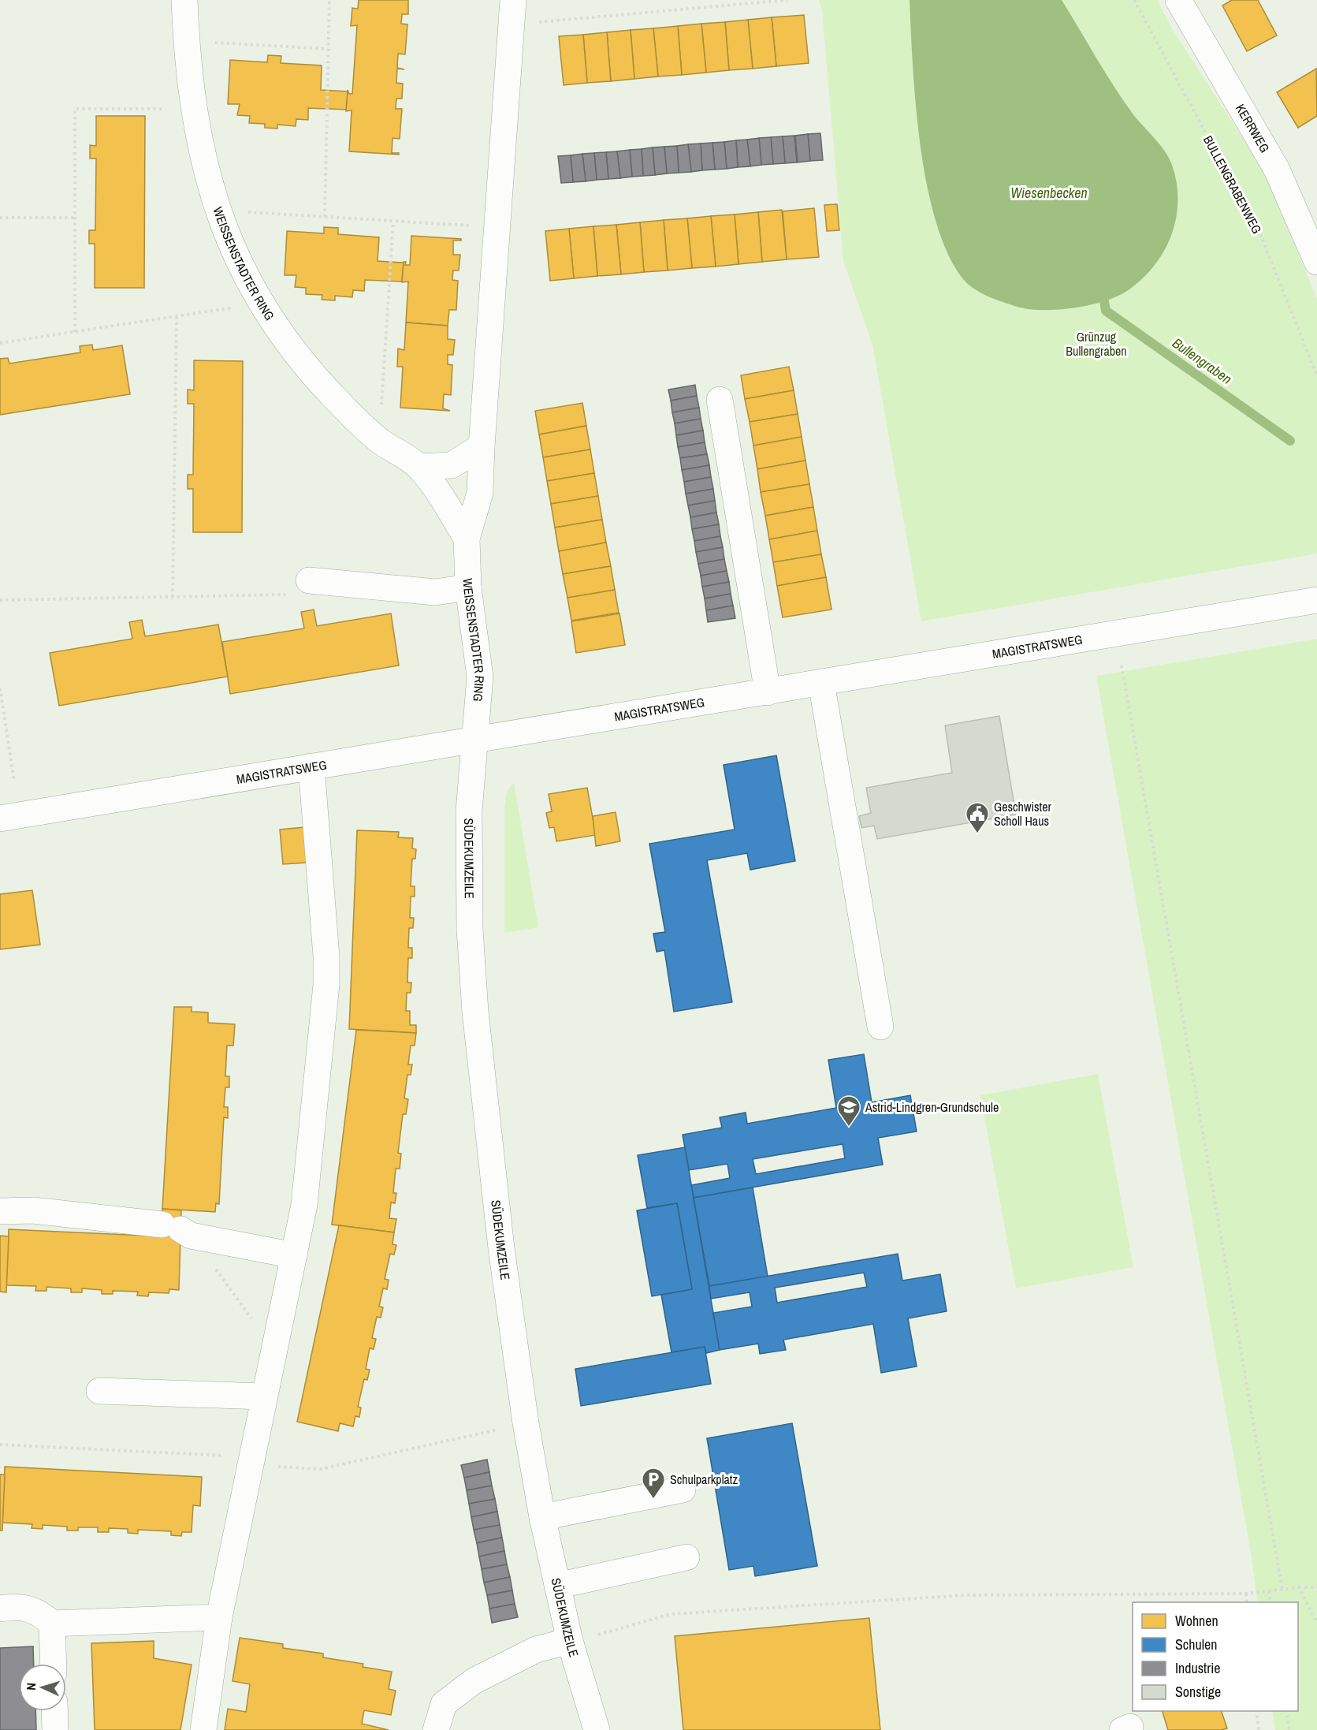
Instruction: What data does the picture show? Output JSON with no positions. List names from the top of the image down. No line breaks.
{"streets":{"street":["KERRWEG","WEISSENSTADTER RING","MAGISTRATSWEG","SÜDEKUMZEILE"],"path":["BULLENGRABENWEG"]},"crossings":[["WEISSENSTADTER RING","MAGISTRATSWEG"],["WEISSENSTADTER RING","SÜDEKUMZEILE"],["MAGISTRATSWEG","SÜDEKUMZEILE"]],"water":["Wiesenbecken","Bullengraben"],"parks":["Grünzug Bullengraben"],"places":{"public building":["Geschwister Scholl Haus"],"school or university":["Astrid-Lindgren-Grundschule"],"parking":["Schulparkplatz"]},"legend":["Wohnen","Schulen","Industrie","Sonstige"],"north":"left"}
